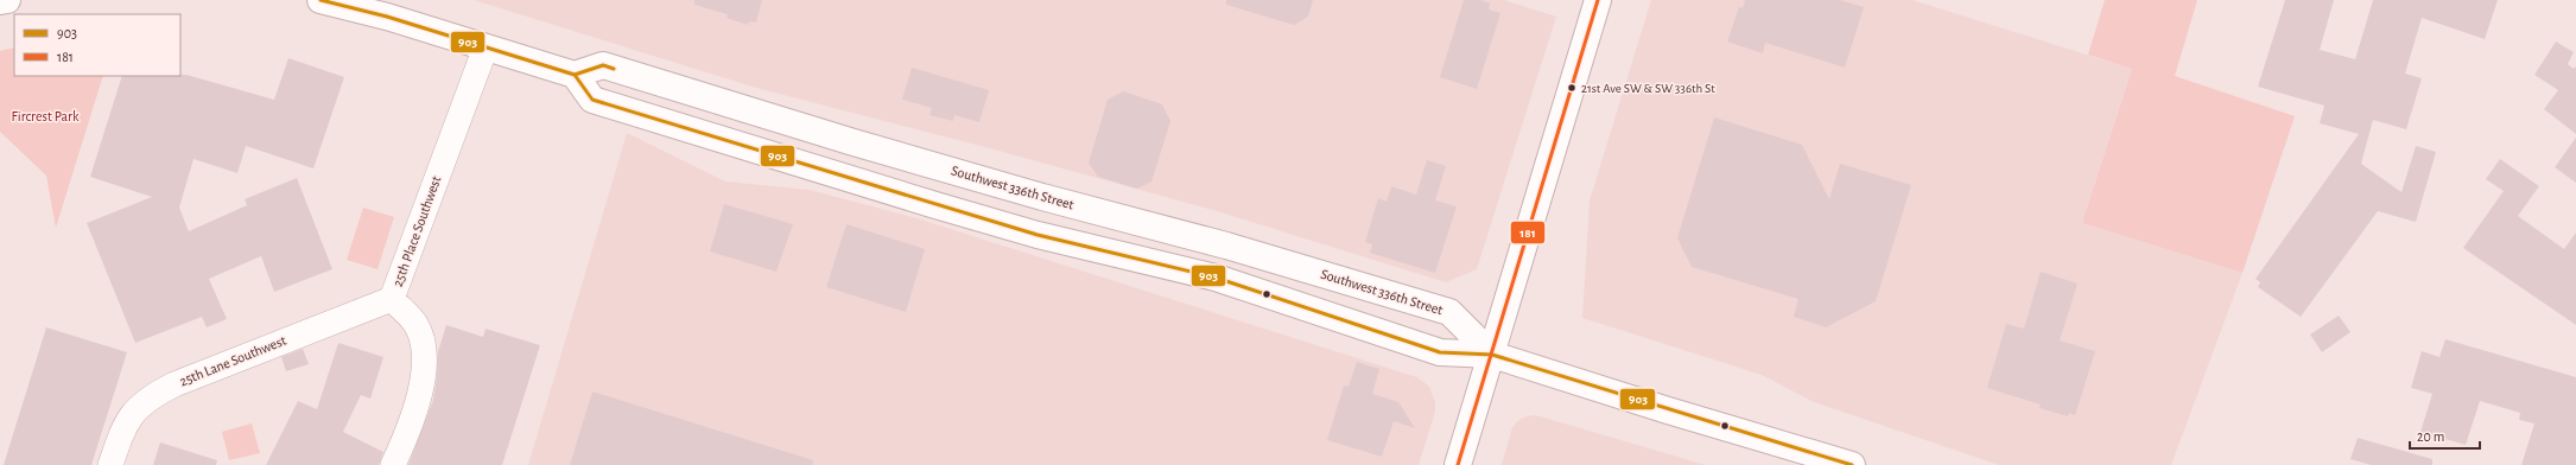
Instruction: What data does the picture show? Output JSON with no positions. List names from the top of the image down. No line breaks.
{"streets":{"main road":["Southwest 336th Street"],"street":["25th Place Southwest","25th Lane Southwest"]},"crossings":[["25th Place Southwest","25th Lane Southwest"]],"parks":["Fircrest Park"],"places":["21st Ave SW & SW 336th St"],"lines":["transit line 903","transit line 181"],"legend":["903","181"],"scale_bar":"20 m"}
